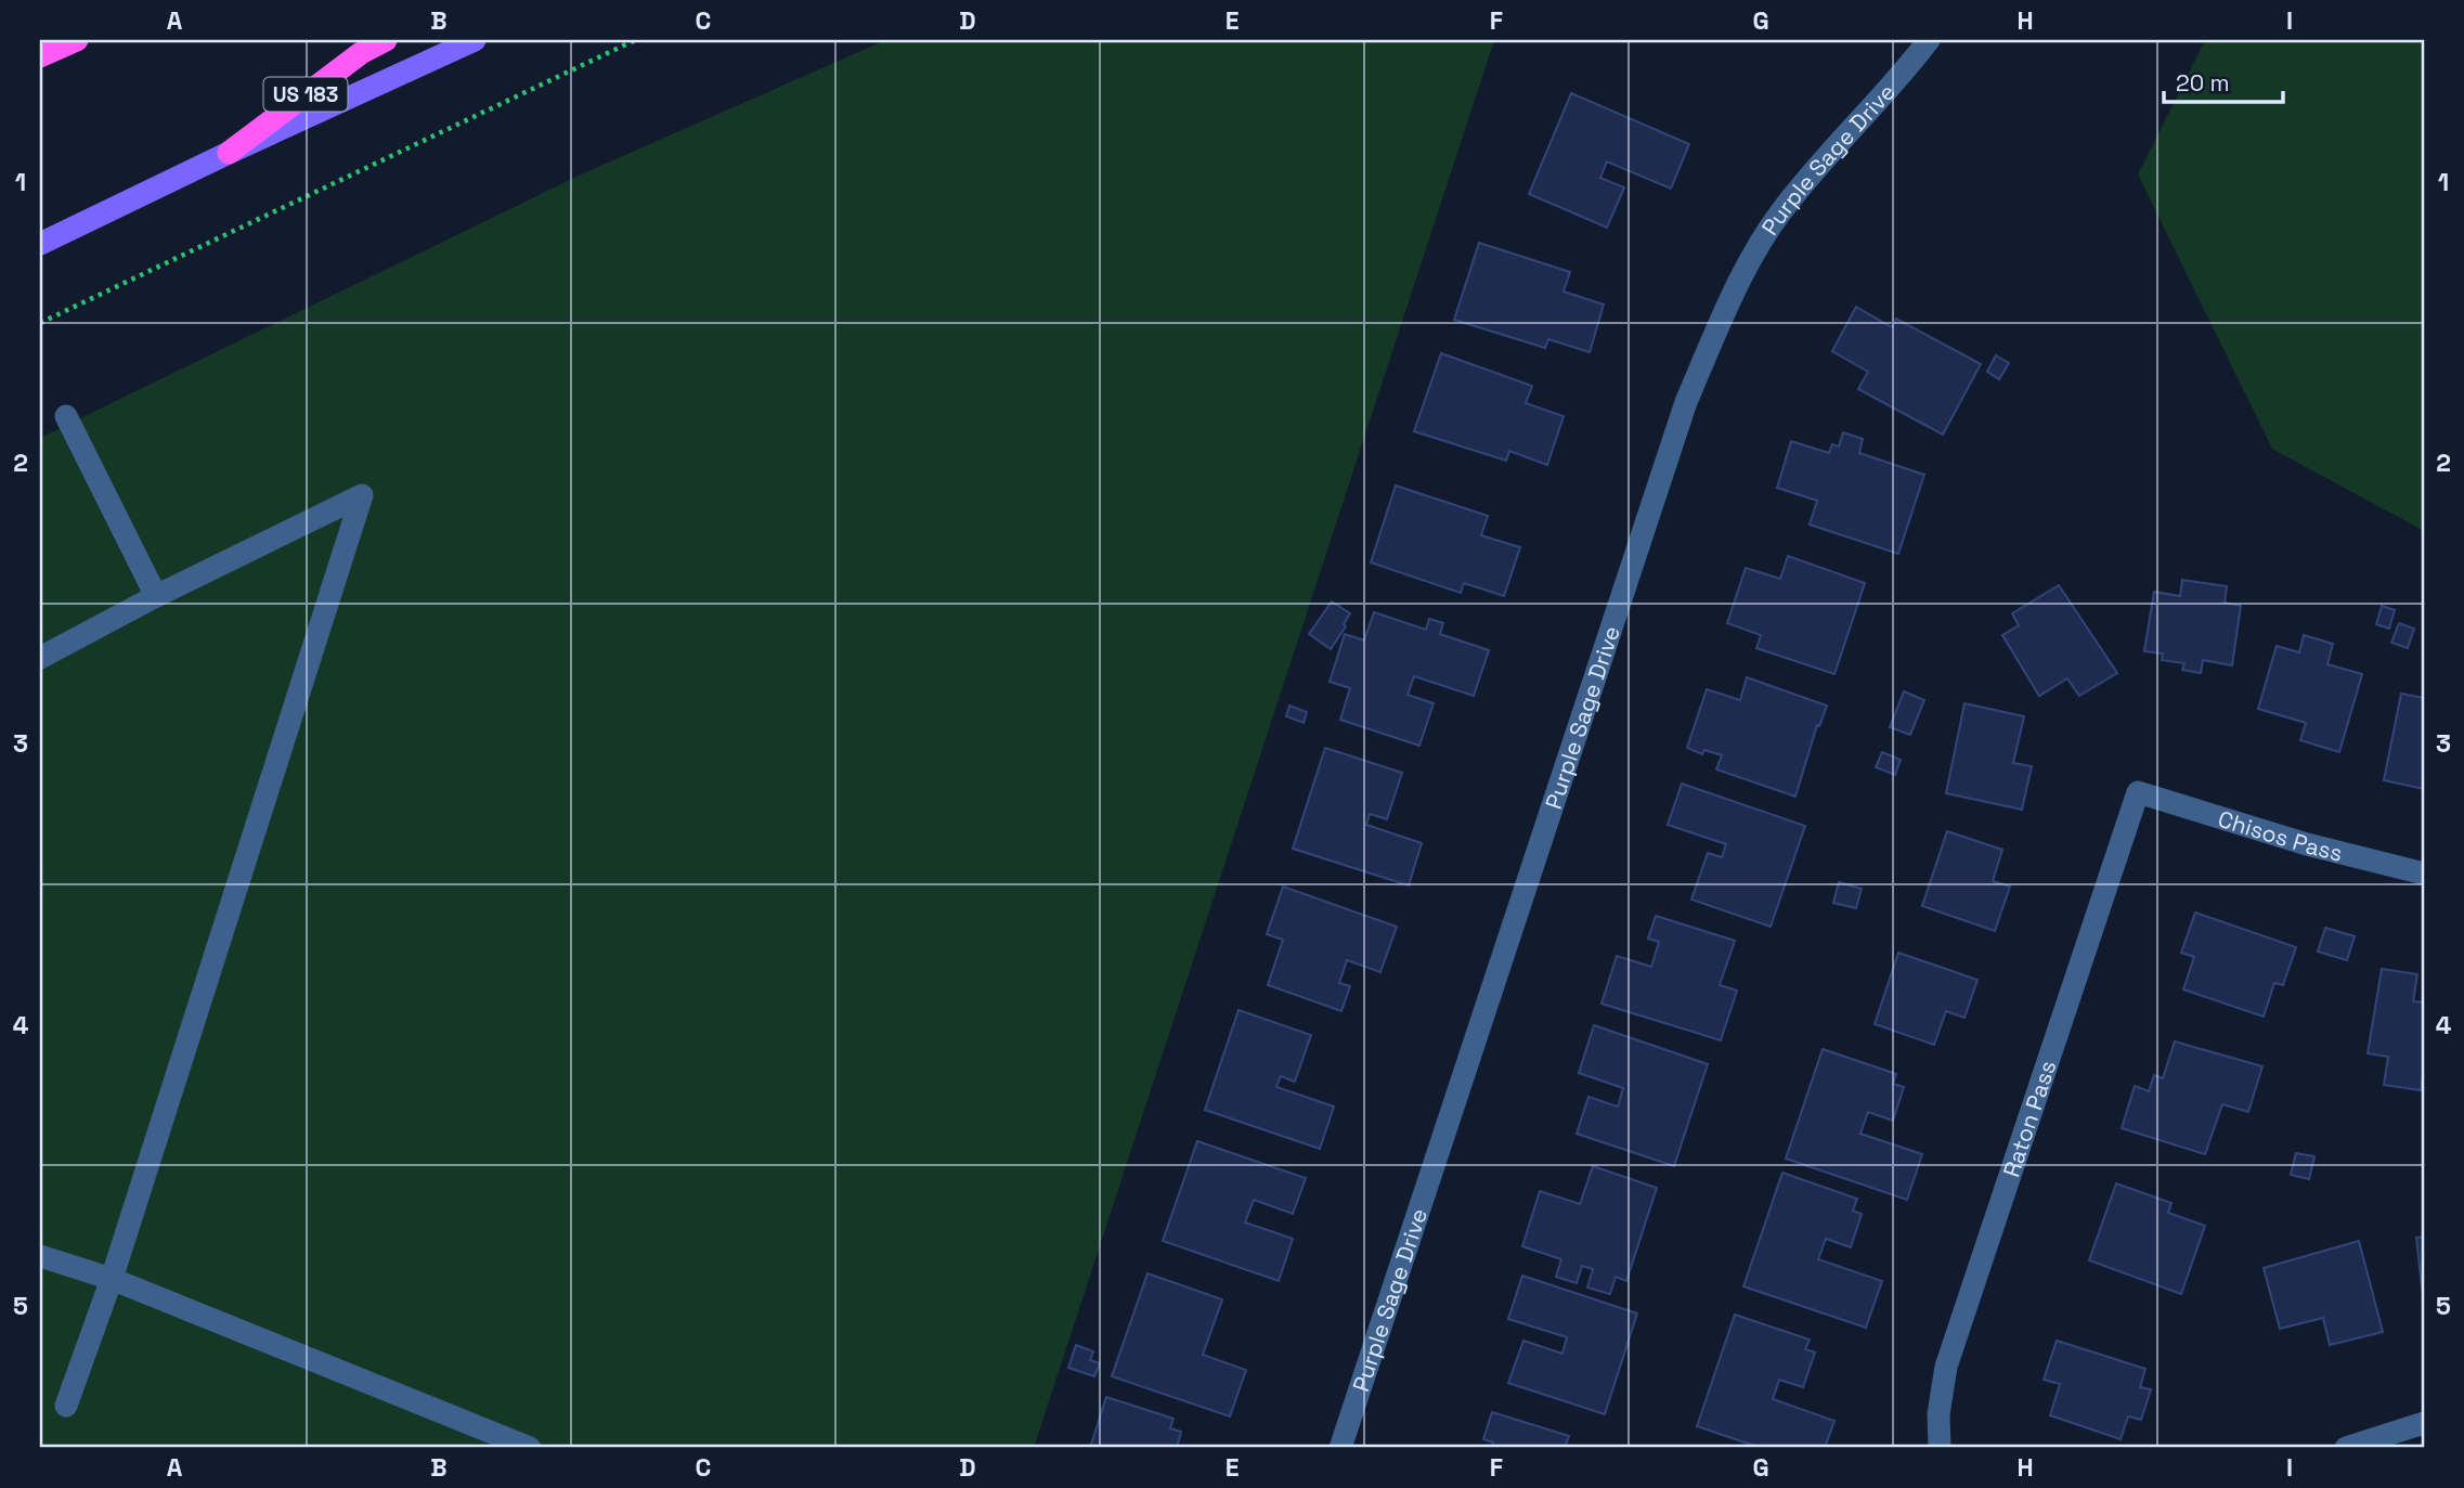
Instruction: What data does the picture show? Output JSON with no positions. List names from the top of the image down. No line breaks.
{"streets":{"highway":["US 183"],"street":["Purple Sage Drive","Chisos Pass","Raton Pass"]},"crossings":[["Chisos Pass","Raton Pass"]],"scale_bar":"20 m","grid":{"columns":["A","B","C","D","E","F","G","H","I"],"rows":["1","2","3","4","5"]}}
